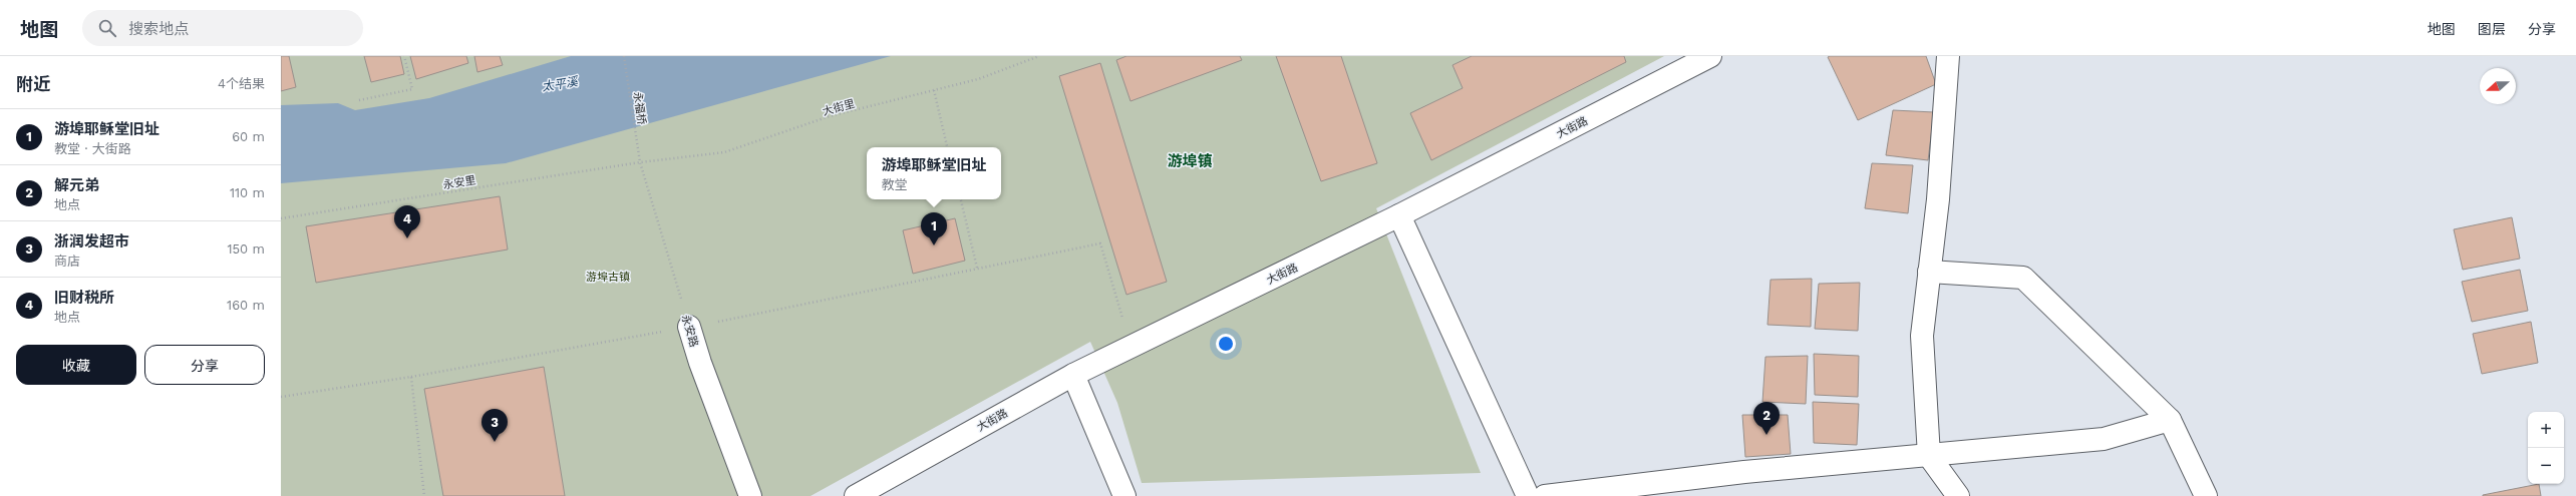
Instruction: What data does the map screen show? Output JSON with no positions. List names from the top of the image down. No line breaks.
{"streets":{"street":["大街路","永安路"],"path":["大街里","永福桥","永安里"]},"crossings":[["大街里","永福桥"],["大街里","永安里"],["大街里","永安路"],["永福桥","永安里"],["永福桥","永安路"],["永安里","永安路"]],"districts":["游埠镇"],"water":["太平溪"],"parks":["游埠古镇"],"north":"left","page":{"header":"地图","search":"搜索地点","nav":["地图","图层","分享"],"heading":["附近","4个结果"],"list":[{"mark":"1","name":"游埠耶稣堂旧址","note":"教堂 · 大街路","value":"60 m"},{"mark":"2","name":"解元弟","note":"地点","value":"110 m"},{"mark":"3","name":"浙润发超市","note":"商店","value":"150 m"},{"mark":"4","name":"旧财税所","note":"地点","value":"160 m"}],"popup":["游埠耶稣堂旧址","教堂"],"pins":["4","1","2","3"],"buttons":["收藏","分享"],"map_buttons":["+","−"]}}
